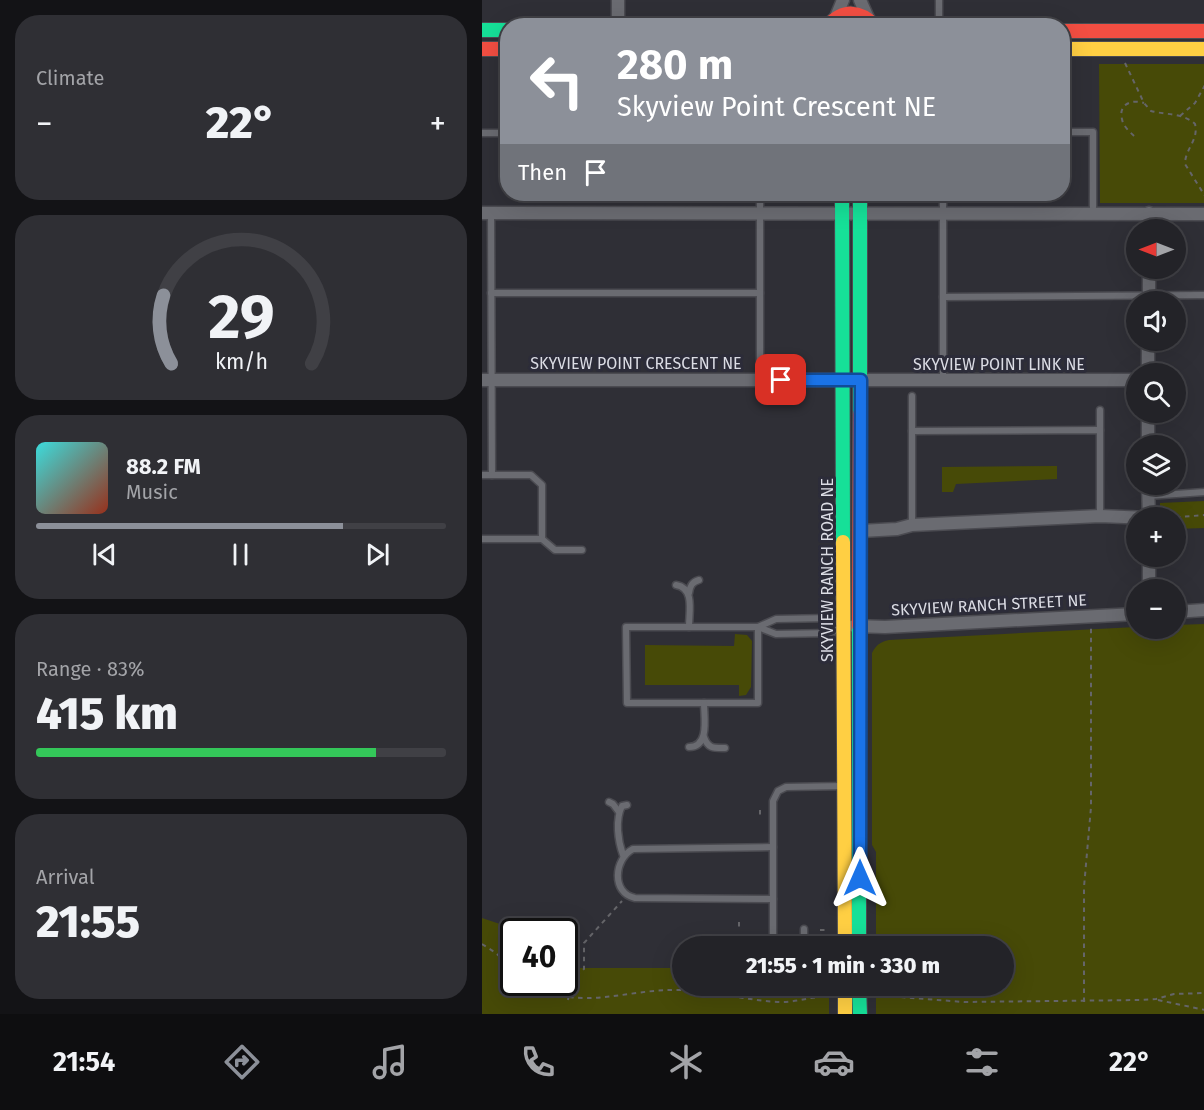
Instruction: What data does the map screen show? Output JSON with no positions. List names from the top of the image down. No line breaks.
{"streets":{"street":["SKYVIEW POINT CRESCENT NE","SKYVIEW POINT LINK NE","SKYVIEW RANCH ROAD NE","SKYVIEW RANCH STREET NE"]},"crossings":[["SKYVIEW POINT CRESCENT NE","SKYVIEW POINT LINK NE"],["SKYVIEW POINT CRESCENT NE","SKYVIEW RANCH ROAD NE"],["SKYVIEW POINT LINK NE","SKYVIEW RANCH ROAD NE"],["SKYVIEW RANCH ROAD NE","SKYVIEW RANCH STREET NE"]],"north":"left","page":{"tile":["Climate",["Range · 83%","415 km"],["Arrival","21:55"]],"turn":["280 m","Skyview Point Crescent NE"],"heat":["−","22°","+"],"then":"Then","map_buttons":["+","−"],"song":["88.2 FM","Music"],"limit":"40","trip":"21:55 · 1 min · 330 m","tabs":["21:54","22°"],"gauge":["29","km/h"]}}
